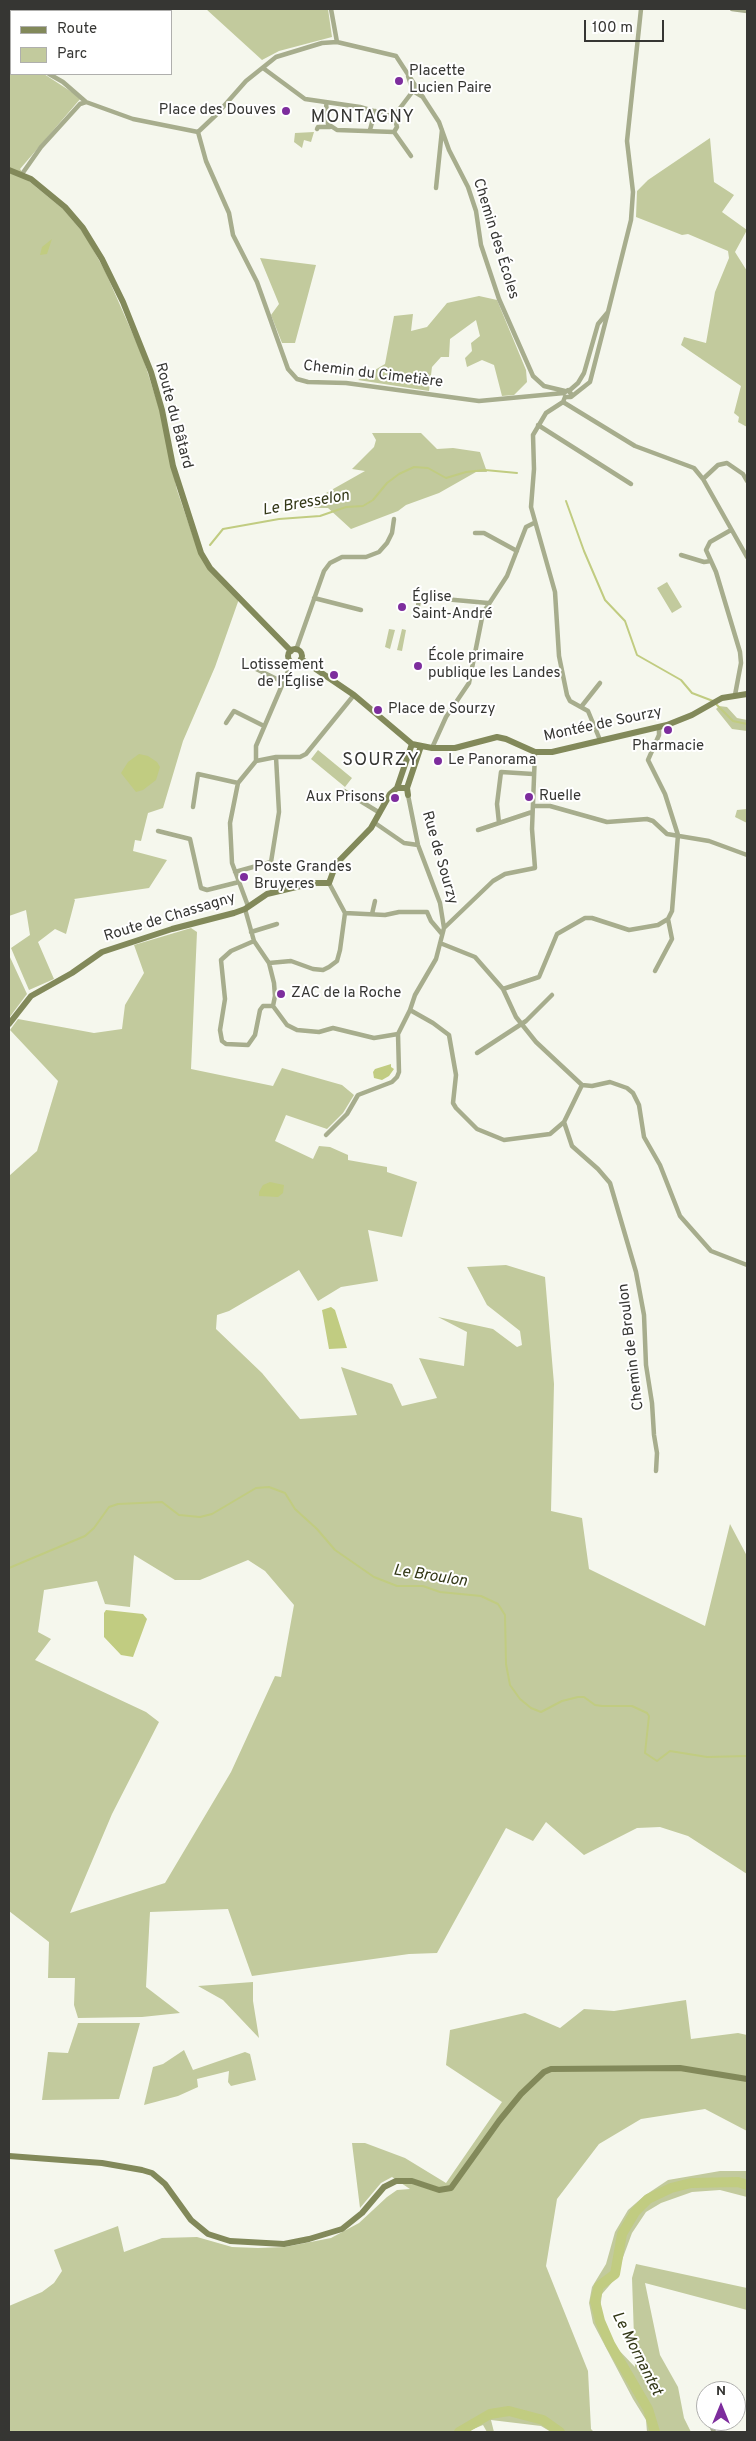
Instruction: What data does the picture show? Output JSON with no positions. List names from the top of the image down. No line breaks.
{"streets":{"street":["Chemin des Écoles","Chemin du Cimetière","Route du Bâtard","Montée de Sourzy","Rue de Sourzy","Route de Chassagny","Chemin de Broulon"]},"crossings":[["Chemin des Écoles","Chemin du Cimetière"]],"districts":["MONTAGNY","SOURZY"],"water":["Le Bresselon","Le Broulon","Le Mornantet"],"places":["Placette Lucien Paire","Place des Douves","Église Saint-André","École primaire publique les Landes","Lotissement de l'Église","Place de Sourzy","Pharmacie","Le Panorama","Ruelle","Aux Prisons","Poste Grandes Bruyeres","ZAC de la Roche"],"legend":["Route","Parc"],"scale_bar":"100 m","north":"top"}
